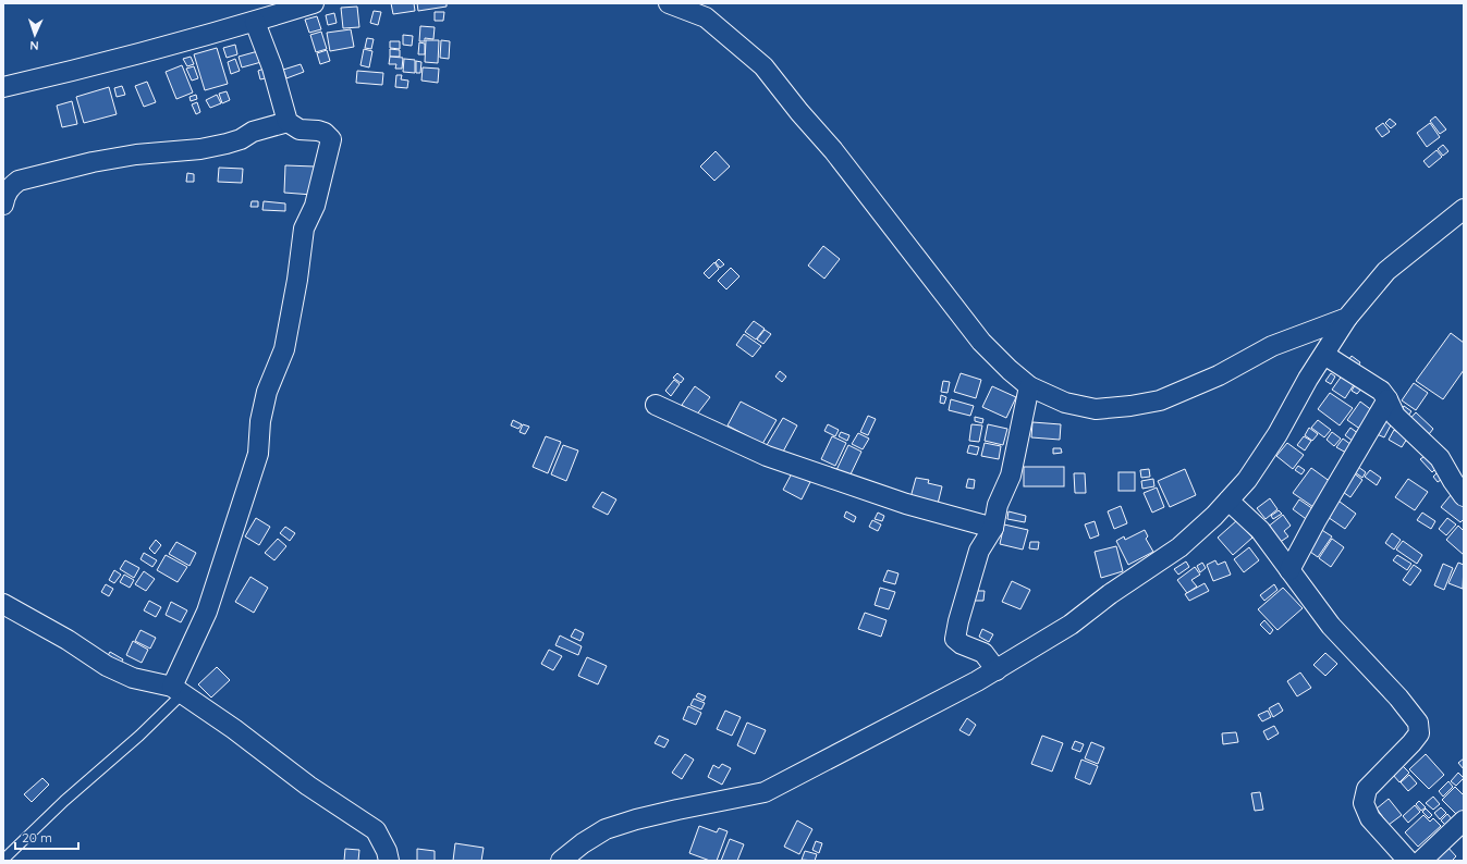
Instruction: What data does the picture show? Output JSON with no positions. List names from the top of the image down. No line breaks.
{"scale_bar":"20 m","north":"bottom"}
